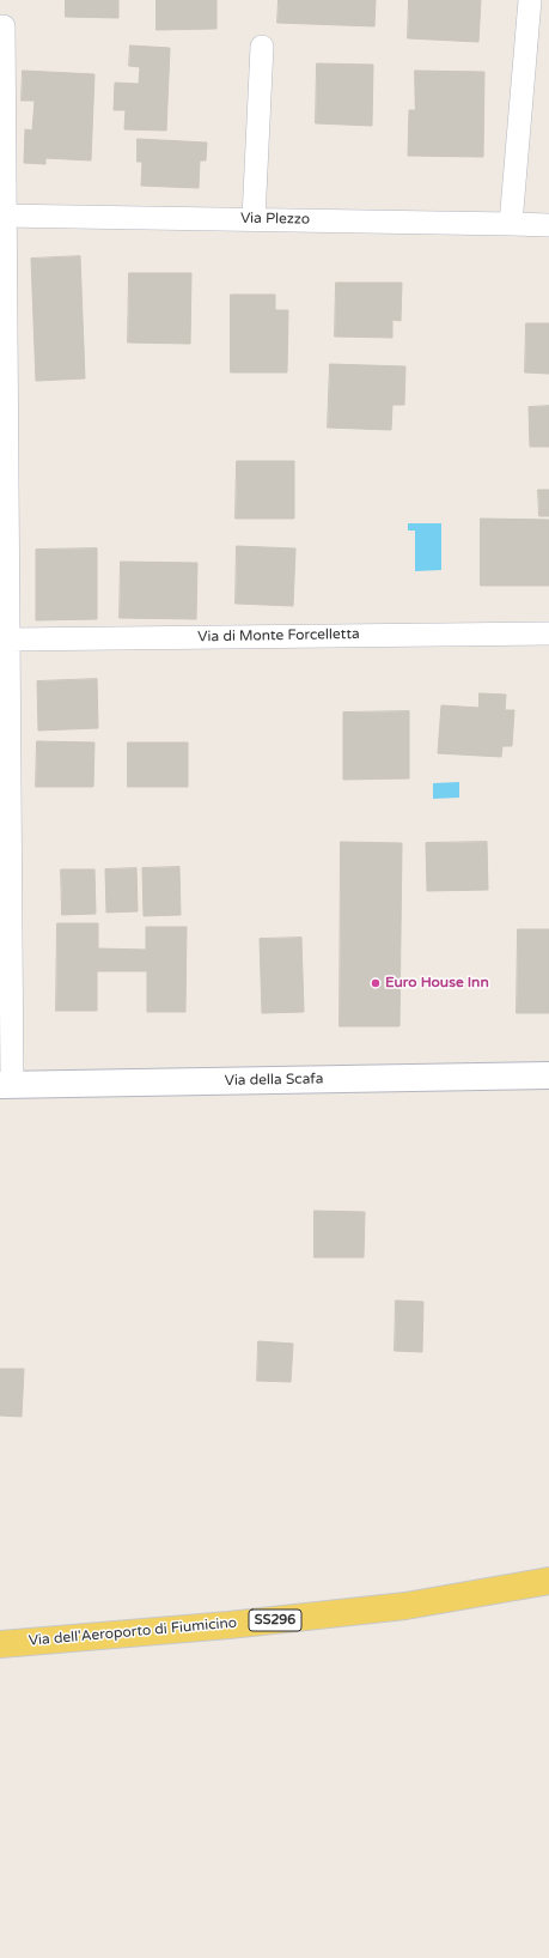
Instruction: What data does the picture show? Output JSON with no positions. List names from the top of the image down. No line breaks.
{"streets":{"main road":["SS296","Via dell'Aeroporto di Fiumicino"],"street":["Via Plezzo","Via di Monte Forcelletta","Via della Scafa"]},"places":["Euro House Inn"]}
